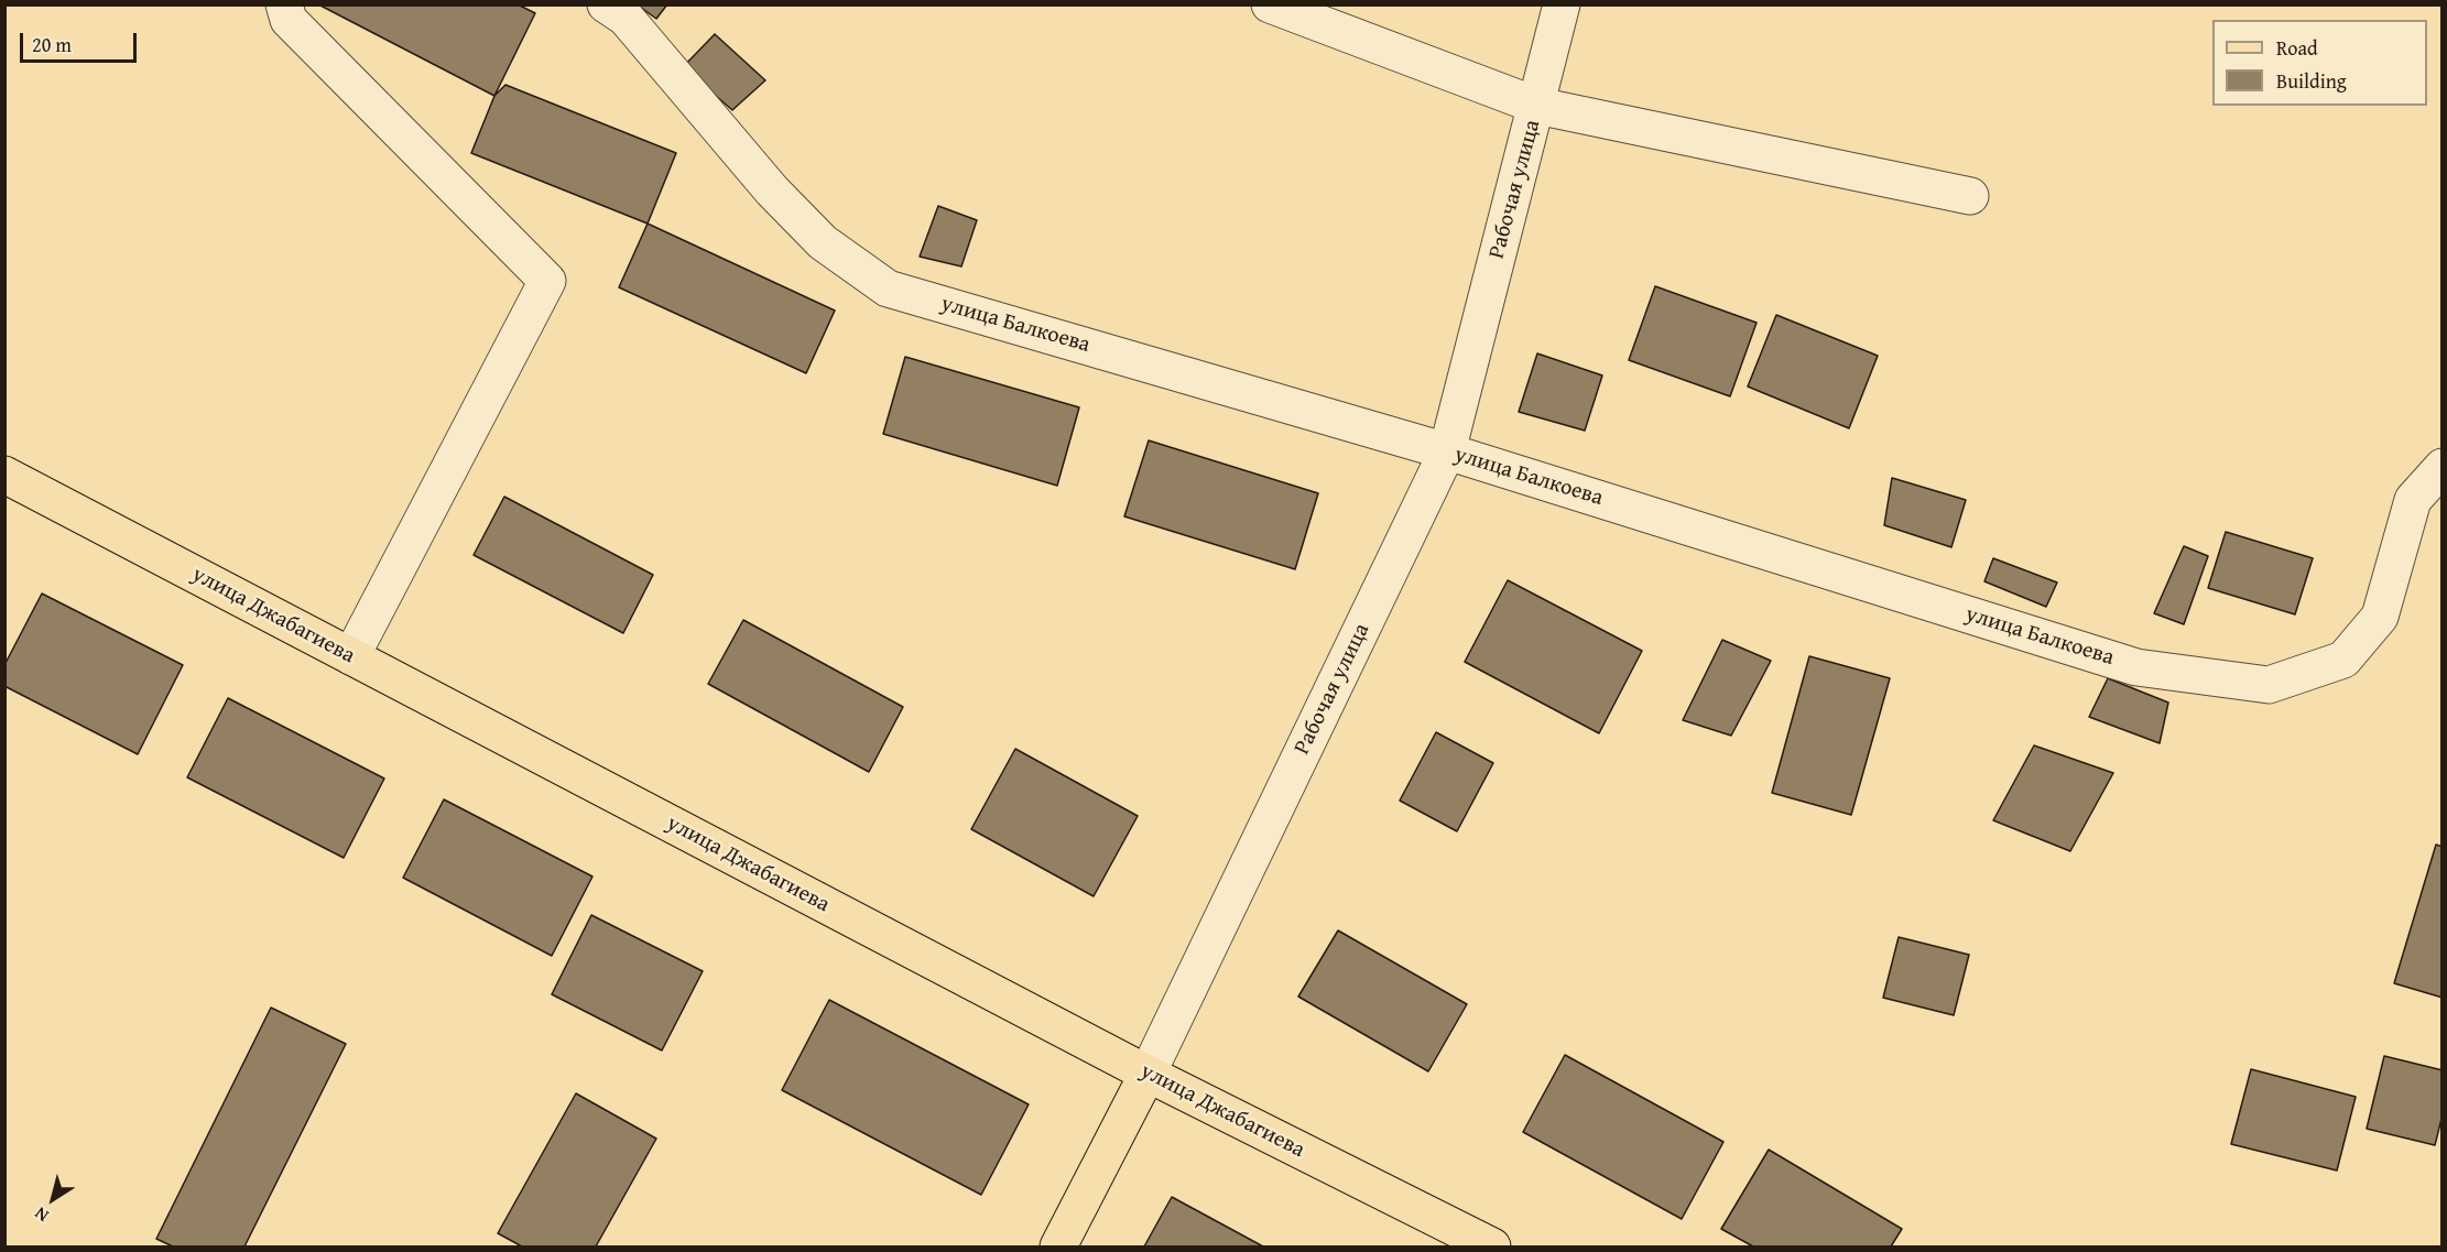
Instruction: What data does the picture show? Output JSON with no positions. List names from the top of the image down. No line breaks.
{"streets":{"main road":["Рабочая улица","улица Джабагиева"],"street":["улица Балкоева"]},"crossings":[["Рабочая улица","улица Балкоева"],["Рабочая улица","улица Джабагиева"]],"legend":["Road","Building"],"scale_bar":"20 m","north":"bottom left"}
